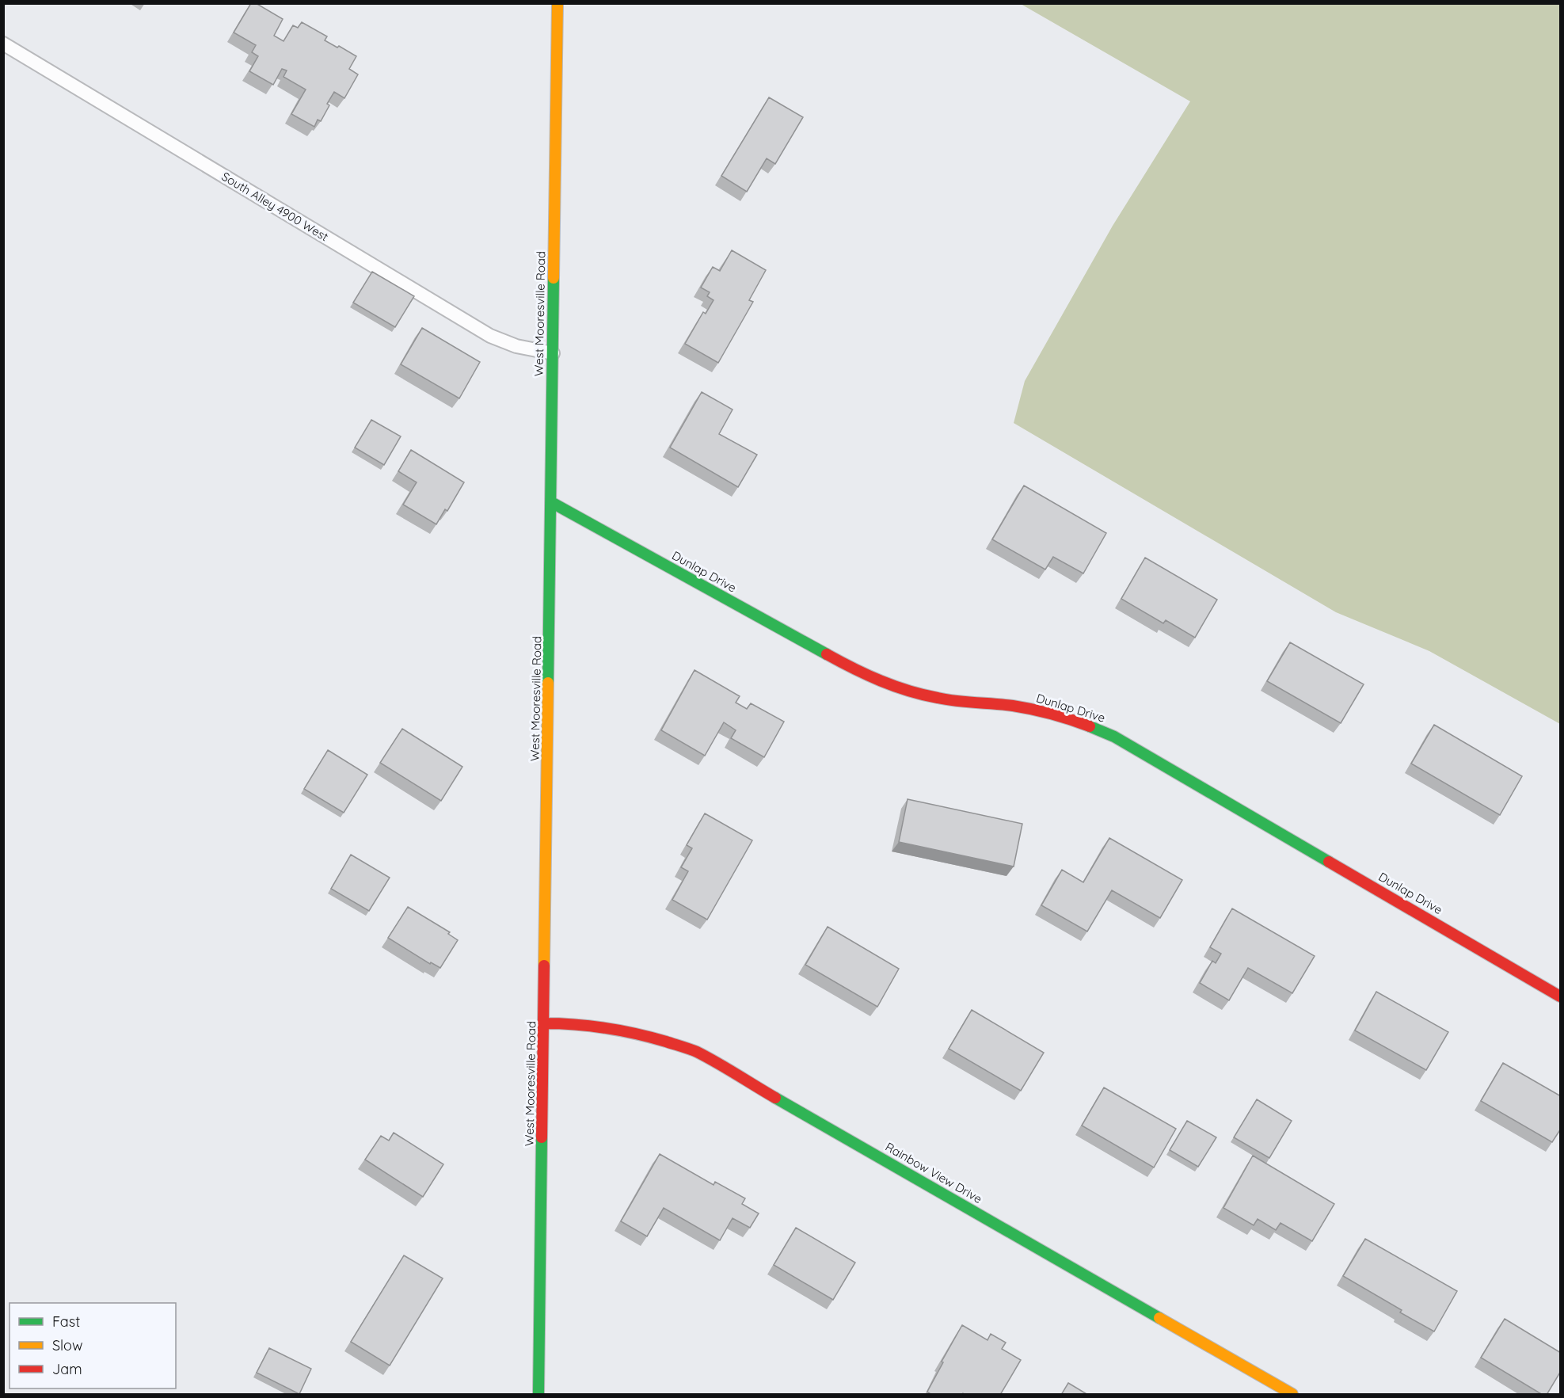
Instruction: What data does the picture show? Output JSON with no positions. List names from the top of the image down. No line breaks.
{"streets":{"street":["West Mooresville Road","Dunlap Drive","Rainbow View Drive"],"lane":["South Alley 4900 West"]},"crossings":[["South Alley 4900 West","West Mooresville Road"],["West Mooresville Road","Dunlap Drive"],["West Mooresville Road","Rainbow View Drive"]],"legend":["Fast","Slow","Jam"]}
